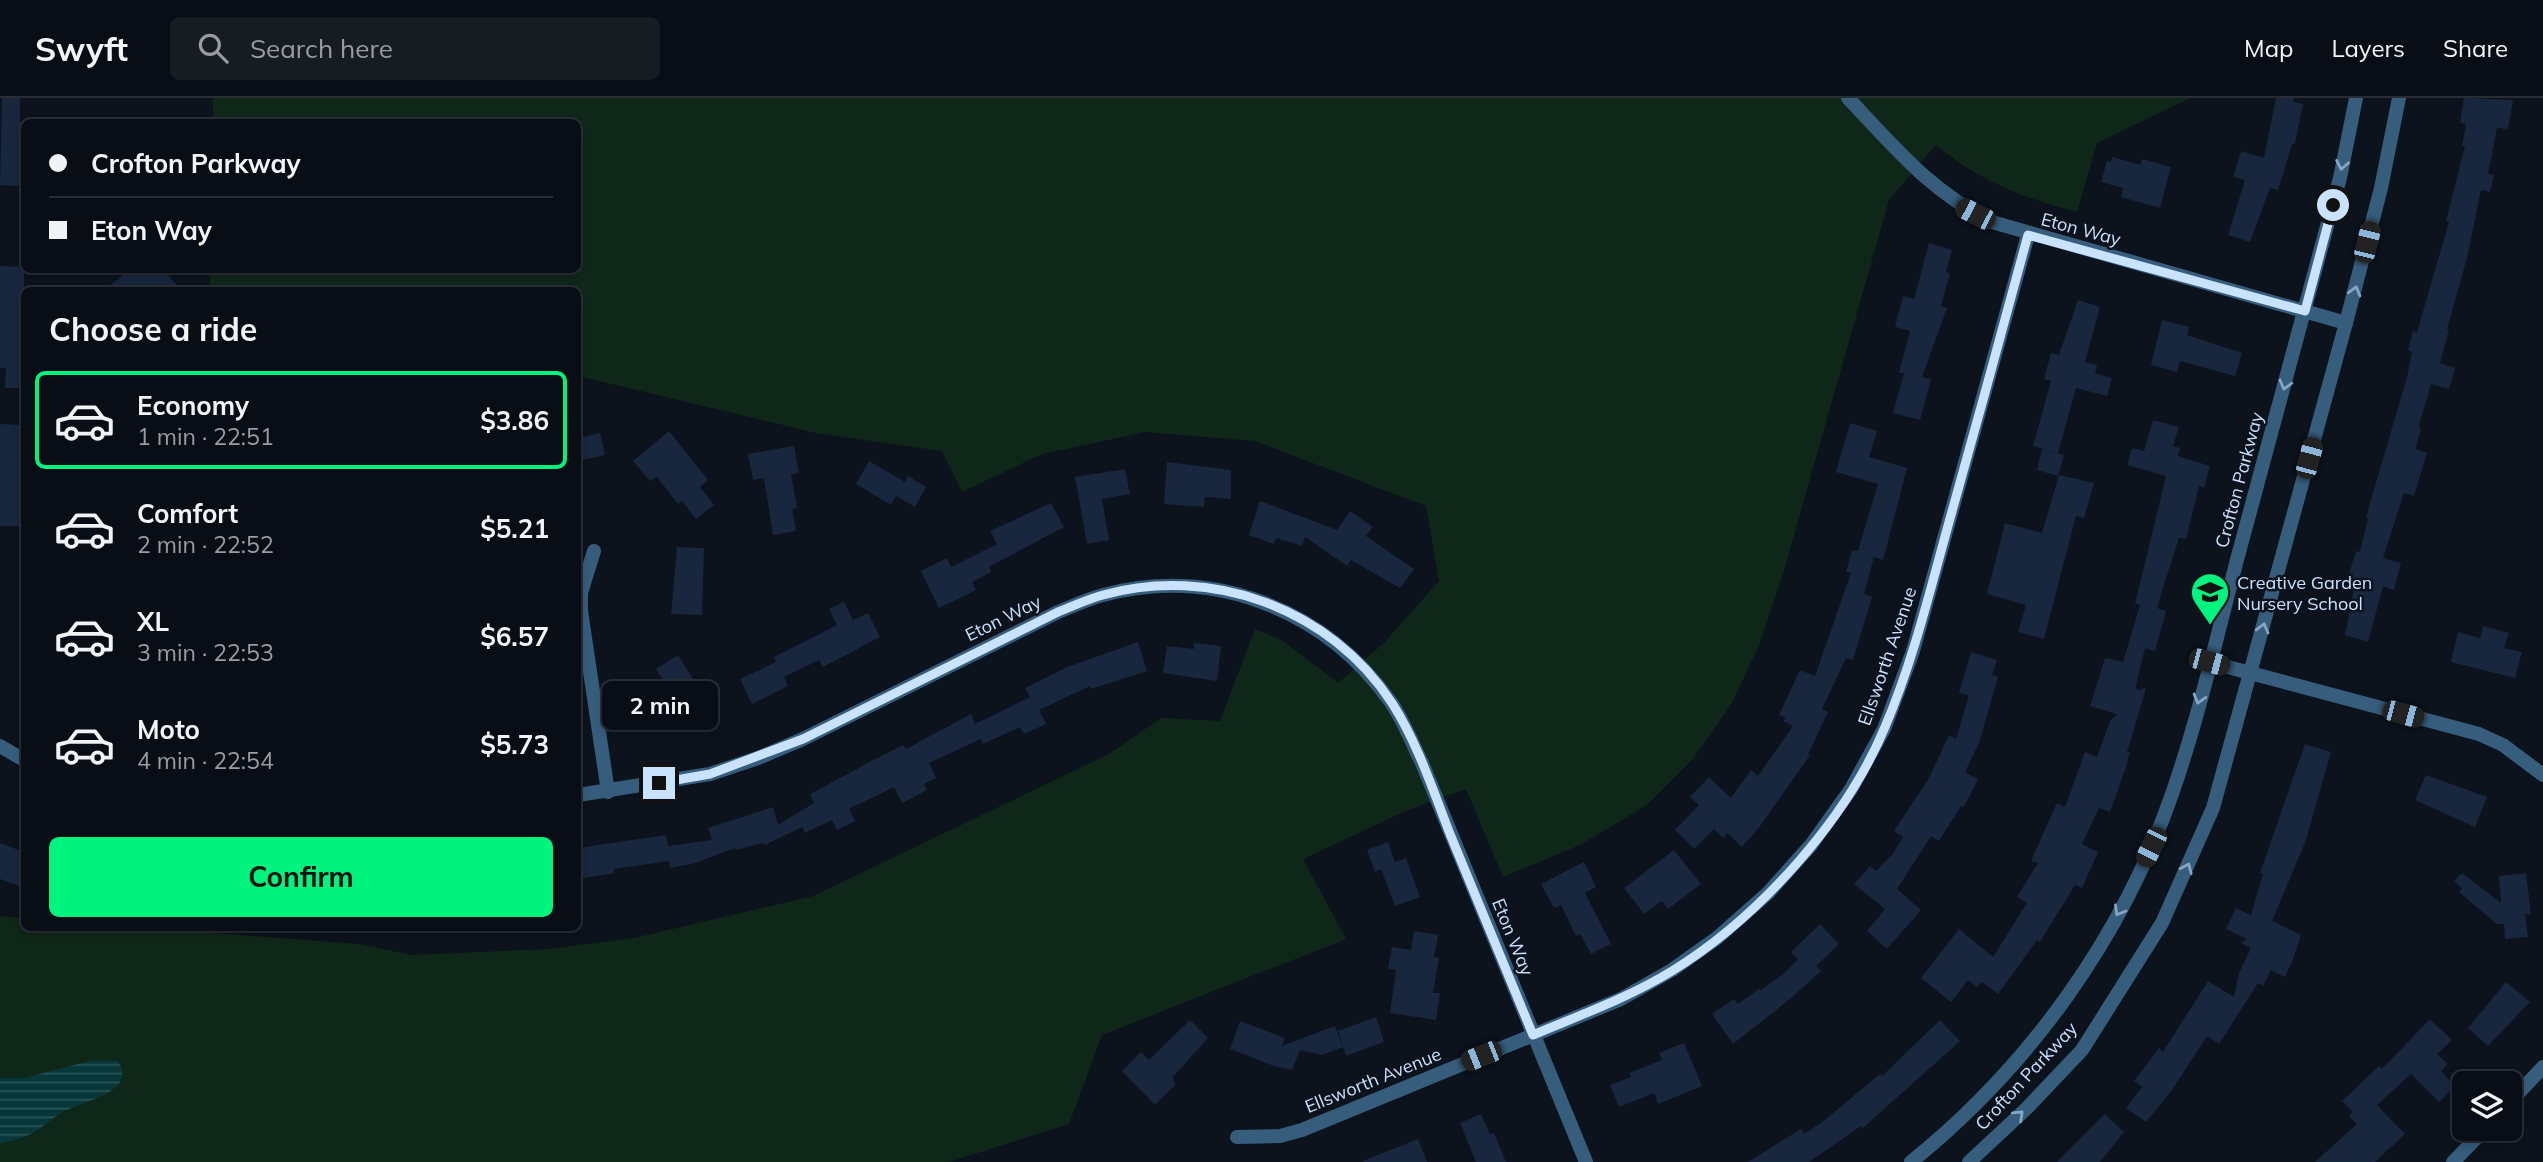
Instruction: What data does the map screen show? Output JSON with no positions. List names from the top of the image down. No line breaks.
{"streets":{"street":["Eton Way","Crofton Parkway","Ellsworth Avenue"]},"crossings":[["Eton Way","Crofton Parkway"],["Eton Way","Ellsworth Avenue"]],"places":{"school or university":["Creative Garden Nursery School"]},"page":{"header":"Swyft","search":"Search here","nav":["Map","Layers","Share"],"banner":["Crofton Parkway","Eton Way"],"heading":"Choose a ride","list":[{"name":"Economy","note":"1 min · 22:51","value":"$3.86"},{"name":"Comfort","note":"2 min · 22:52","value":"$5.21"},{"name":"XL","note":"3 min · 22:53","value":"$6.57"},{"name":"Moto","note":"4 min · 22:54","value":"$5.73"}],"bubble":"2 min","buttons":"Confirm"}}
